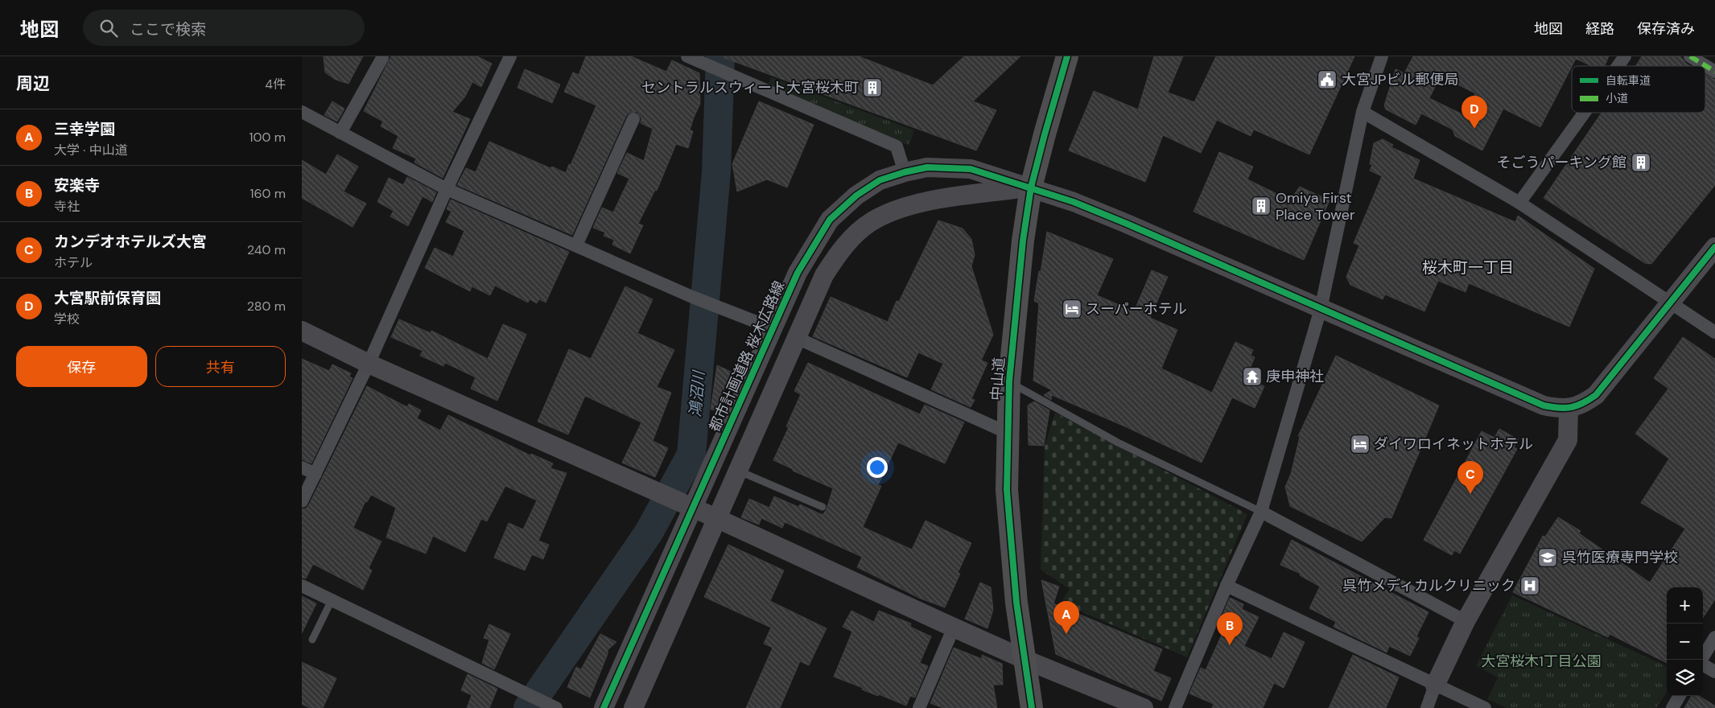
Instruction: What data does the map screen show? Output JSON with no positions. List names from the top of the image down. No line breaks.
{"streets":{"highway":["中山道"],"street":["都市計画道路 桜木広路線"]},"crossings":[["都市計画道路 桜木広路線","中山道"]],"districts":["桜木町一丁目"],"water":["鴻沼川"],"parks":["大宮桜木1丁目公園"],"places":{"public building":["大宮JPビル郵便局"],"building":["セントラルスウィート大宮桜木町","そごうパーキング館","Omiya First Place Tower"],"hotel":["スーパーホテル","ダイワロイネットホテル"],"temple":["庚申神社"],"school or university":["呉竹医療専門学校"],"hospital":["呉竹メディカルクリニック"]},"legend":["自転車道","小道"],"page":{"header":"地図","search":"ここで検索","nav":["地図","経路","保存済み"],"heading":["周辺","4件"],"pins":["D","C","A","B"],"list":[{"mark":"A","name":"三幸学園","note":"大学 · 中山道","value":"100 m"},{"mark":"B","name":"安楽寺","note":"寺社","value":"160 m"},{"mark":"C","name":"カンデオホテルズ大宮","note":"ホテル","value":"240 m"},{"mark":"D","name":"大宮駅前保育園","note":"学校","value":"280 m"}],"buttons":["保存","共有"],"map_buttons":["+","−"]}}
